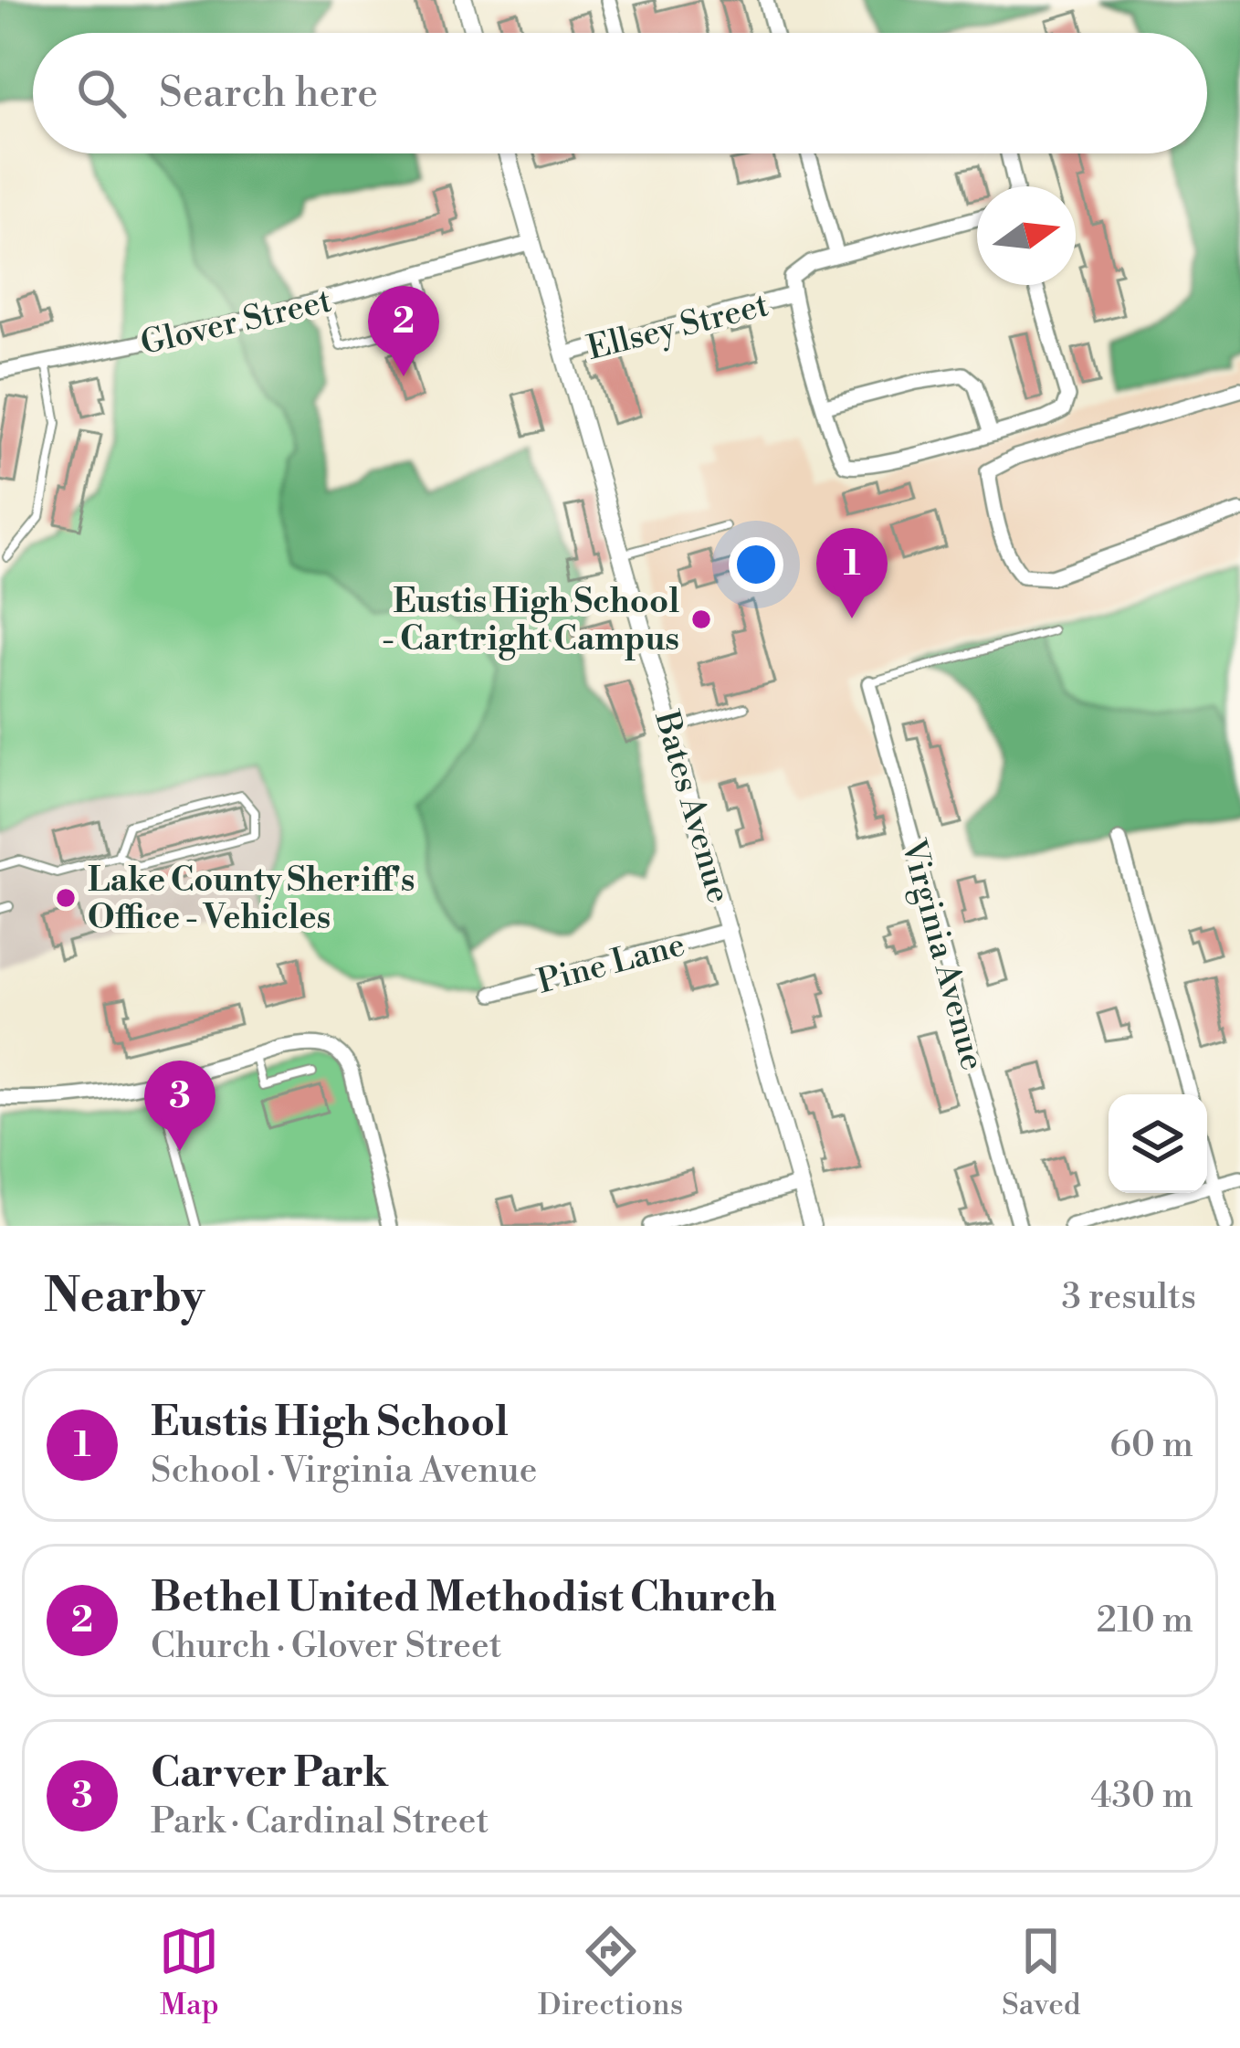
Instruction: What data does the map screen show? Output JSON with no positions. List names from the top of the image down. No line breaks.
{"streets":{"street":["Glover Street","Ellsey Street","Bates Avenue","Virginia Avenue","Pine Lane"]},"crossings":[["Glover Street","Bates Avenue"],["Ellsey Street","Bates Avenue"],["Bates Avenue","Pine Lane"]],"places":["Eustis High School - Cartright Campus","Lake County Sheriff's Office - Vehicles"],"north":"right","page":{"search":"Search here","pins":["2","1","3"],"heading":["Nearby","3 results"],"list":[{"mark":"1","name":"Eustis High School","note":"School · Virginia Avenue","value":"60 m"},{"mark":"2","name":"Bethel United Methodist Church","note":"Church · Glover Street","value":"210 m"},{"mark":"3","name":"Carver Park","note":"Park · Cardinal Street","value":"430 m"}],"nav":["Map","Directions","Saved"]}}
